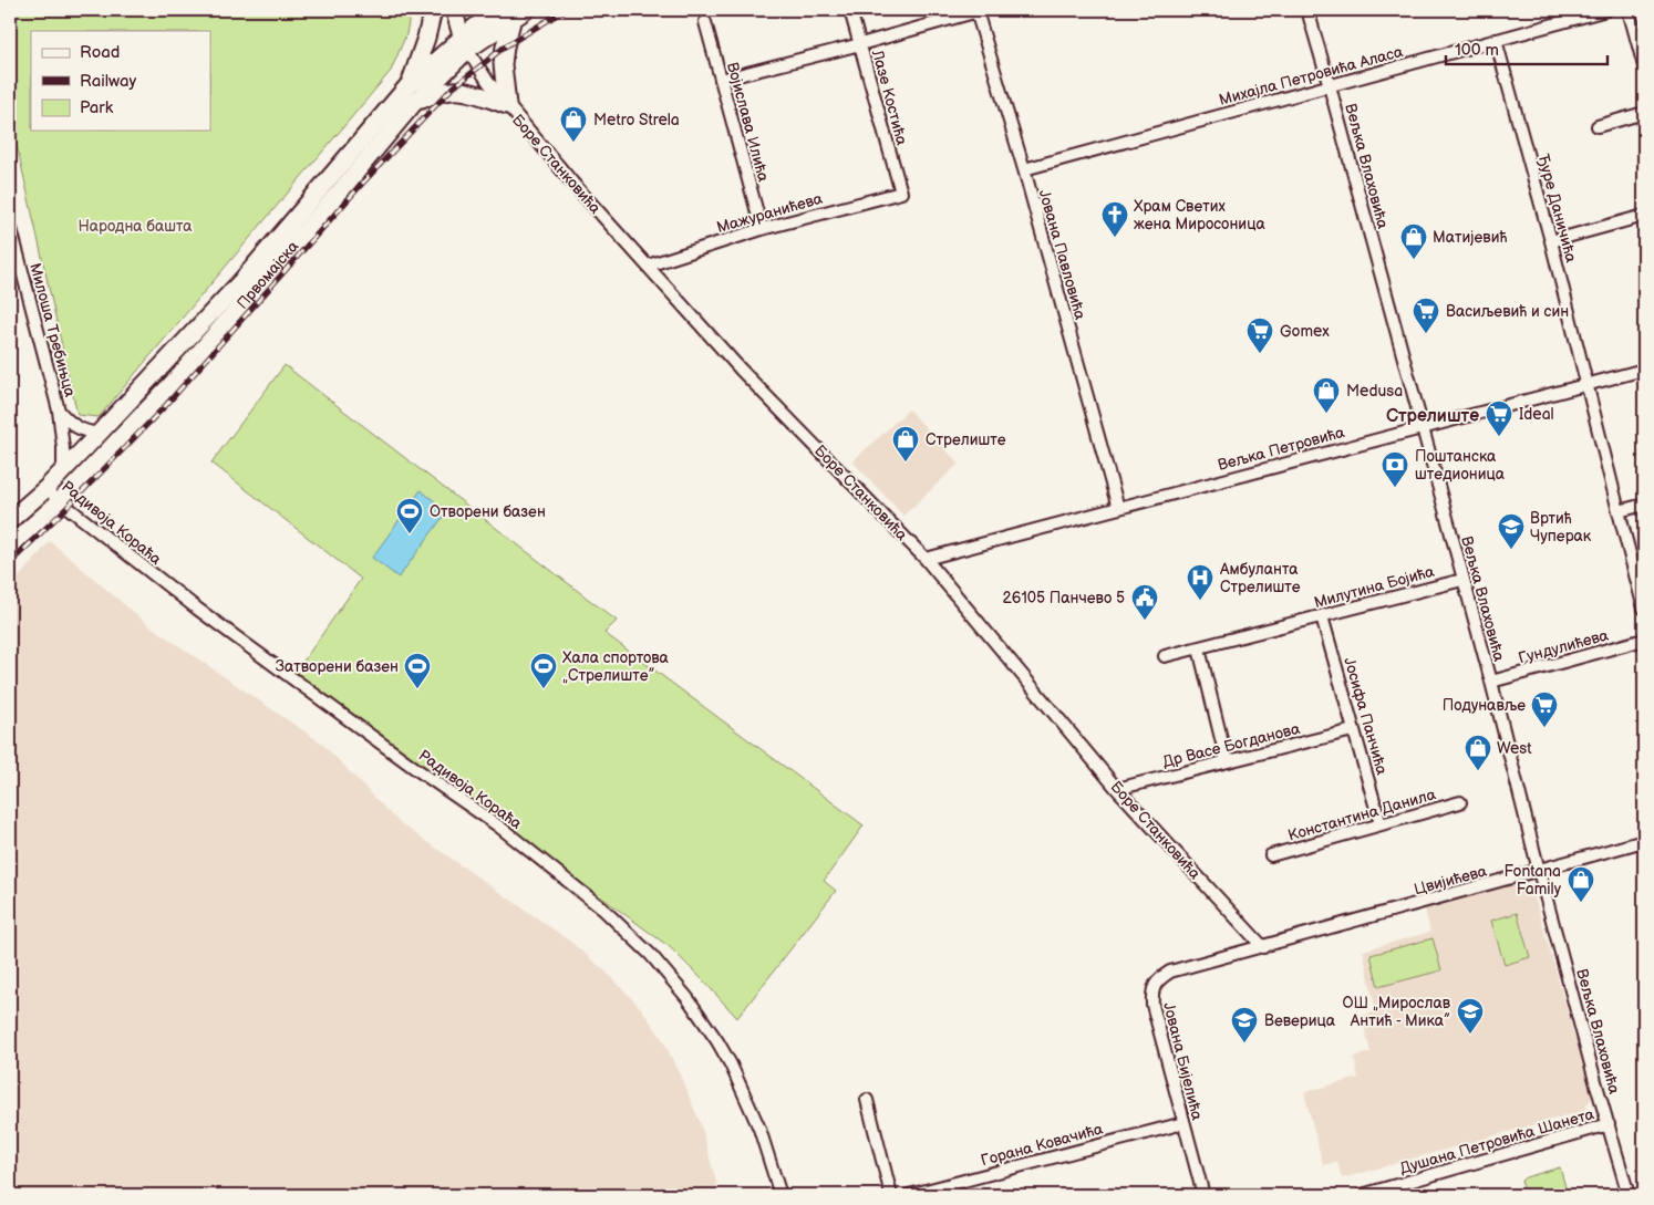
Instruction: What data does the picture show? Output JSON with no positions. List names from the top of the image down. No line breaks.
{"streets":{"main road":["Првомајска"],"street":["Михајла Петровића Аласа","Лазе Костића","Војислава Илића","Боре Станковића","Вељка Влаховића","Ђуре Даничића","Мажуранићева","Јована Павловића","Милоша Требињца","Вељка Петровића","Радивоја Кораћа","Милутина Бојића","Гундулићева","Јосифа Панчића","Др Васе Богданова","Константина Данила","Цвијићева","Јована Бијелића","Душана Петровића Шанета","Горана Ковачића"]},"crossings":[["Михајла Петровића Аласа","Вељка Влаховића"],["Михајла Петровића Аласа","Ђуре Даничића"],["Михајла Петровића Аласа","Јована Павловића"],["Лазе Костића","Мажуранићева"],["Војислава Илића","Мажуранићева"],["Боре Станковића","Мажуранићева"],["Боре Станковића","Првомајска"],["Боре Станковића","Вељка Петровића"],["Боре Станковића","Др Васе Богданова"],["Боре Станковића","Цвијићева"],["Боре Станковића","Јована Бијелића"],["Вељка Влаховића","Вељка Петровића"],["Вељка Влаховића","Милутина Бојића"],["Вељка Влаховића","Гундулићева"],["Вељка Влаховића","Цвијићева"],["Вељка Влаховића","Душана Петровића Шанета"],["Ђуре Даничића","Вељка Петровића"],["Јована Павловића","Вељка Петровића"],["Првомајска","Милоша Требињца"],["Првомајска","Радивоја Кораћа"],["Милутина Бојића","Јосифа Панчића"],["Јосифа Панчића","Др Васе Богданова"],["Јосифа Панчића","Константина Данила"],["Цвијићева","Јована Бијелића"],["Јована Бијелића","Горана Ковачића"]],"districts":["Стрелиште"],"parks":["Народна башта"],"places":{"shop":["Metro Strela","Матијевић","Medusa","Стрелиште","West","Fontana Family"],"church":["Храм Светих жена Миросоница"],"supermarket":["Васиљевић и син","Gomex","Ideal","Подунавље"],"bank":["Поштанска штедионица"],"sports":["Отворени базен","Затворени базен","Хала спортова „Стрелиште”"],"school or university":["Вртић Чуперак","ОШ „Мирослав Антић - Мика”","Веверица"],"hospital":["Амбуланта Стрелиште"],"public building":["26105 Панчево 5"]},"legend":["Road","Railway","Park"],"scale_bar":"100 m"}
